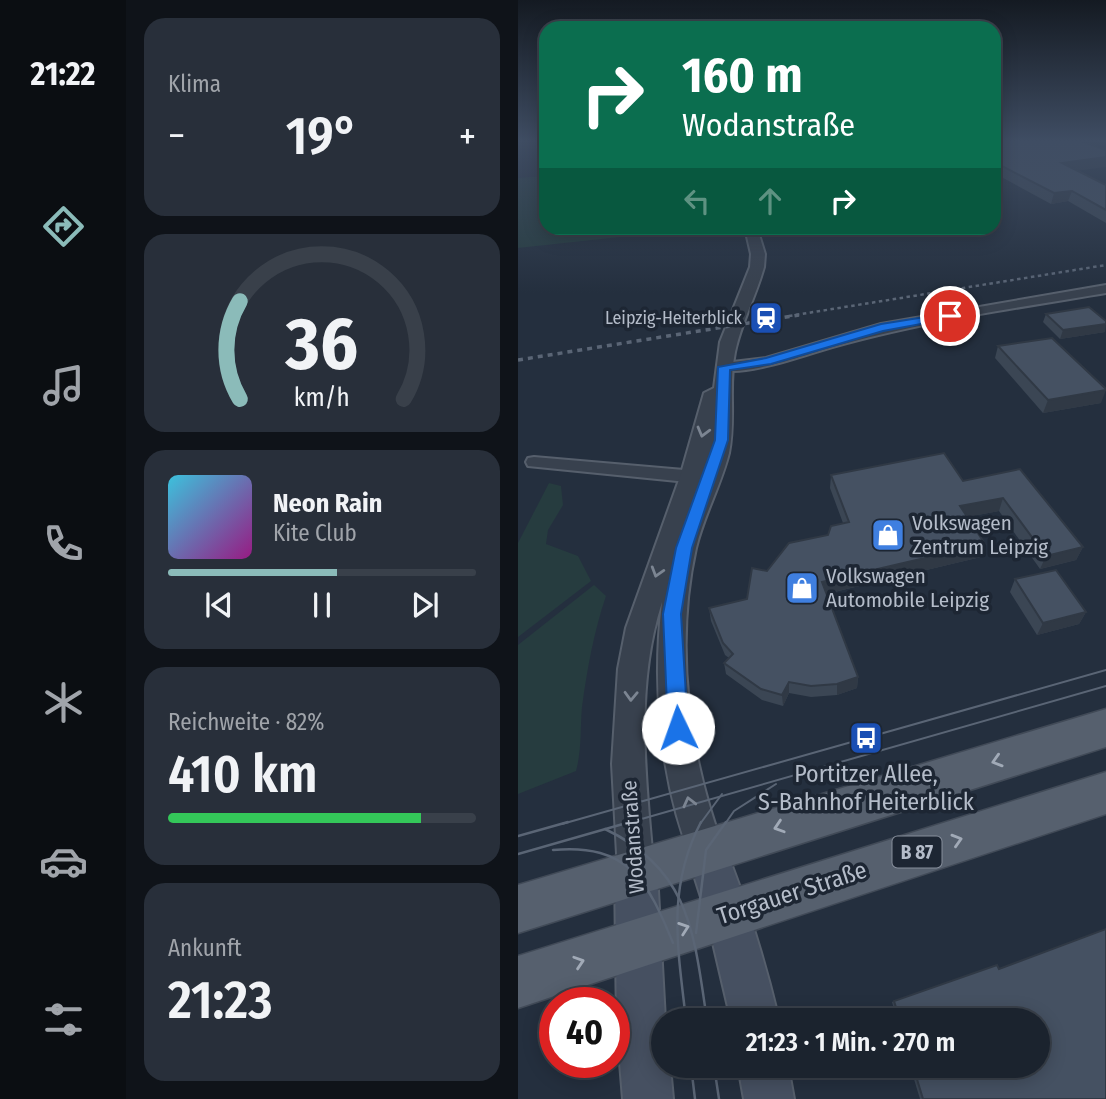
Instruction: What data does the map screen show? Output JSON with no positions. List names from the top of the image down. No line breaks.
{"streets":{"main road":["Wodanstraße","B 87","Torgauer Straße"]},"crossings":[["Wodanstraße","Torgauer Straße"]],"places":{"station":["Leipzig-Heiterblick"],"shop":["Volkswagen Zentrum Leipzig","Volkswagen Automobile Leipzig"],"bus stop":["Portitzer Allee, S-Bahnhof Heiterblick"]},"page":{"tabs":"21:22","tile":["Klima",["Reichweite · 82%","410 km"],["Ankunft","21:23"]],"turn":["160 m","Wodanstraße"],"heat":["−","19°","+"],"song":["Neon Rain","Kite Club"],"limit":"40","trip":"21:23 · 1 Min. · 270 m","gauge":["36","km/h"]}}
